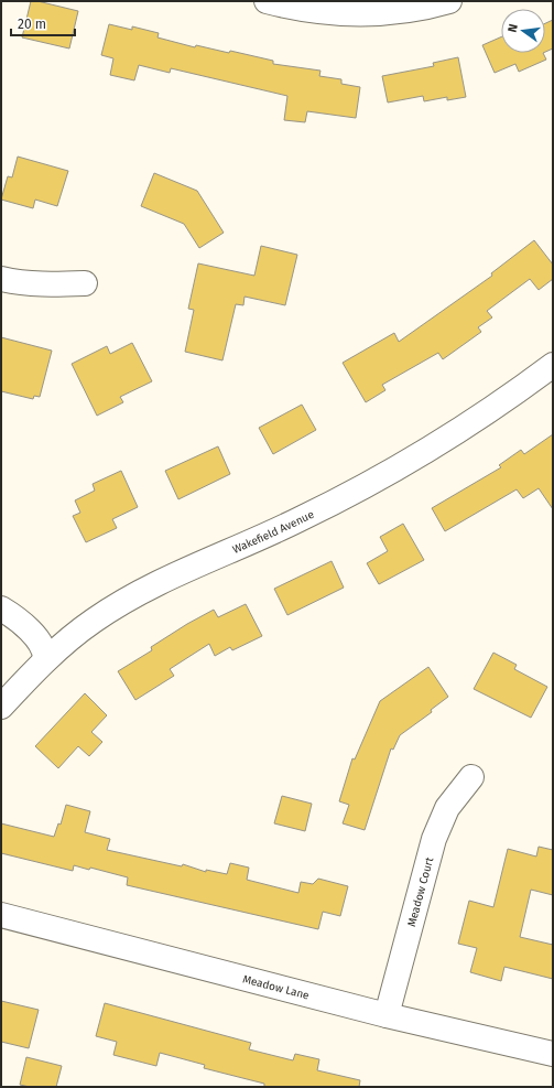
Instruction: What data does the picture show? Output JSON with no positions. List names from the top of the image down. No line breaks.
{"streets":{"street":["Wakefield Avenue","Meadow Court","Meadow Lane"]},"crossings":[["Meadow Court","Meadow Lane"]],"scale_bar":"20 m","north":"left"}
